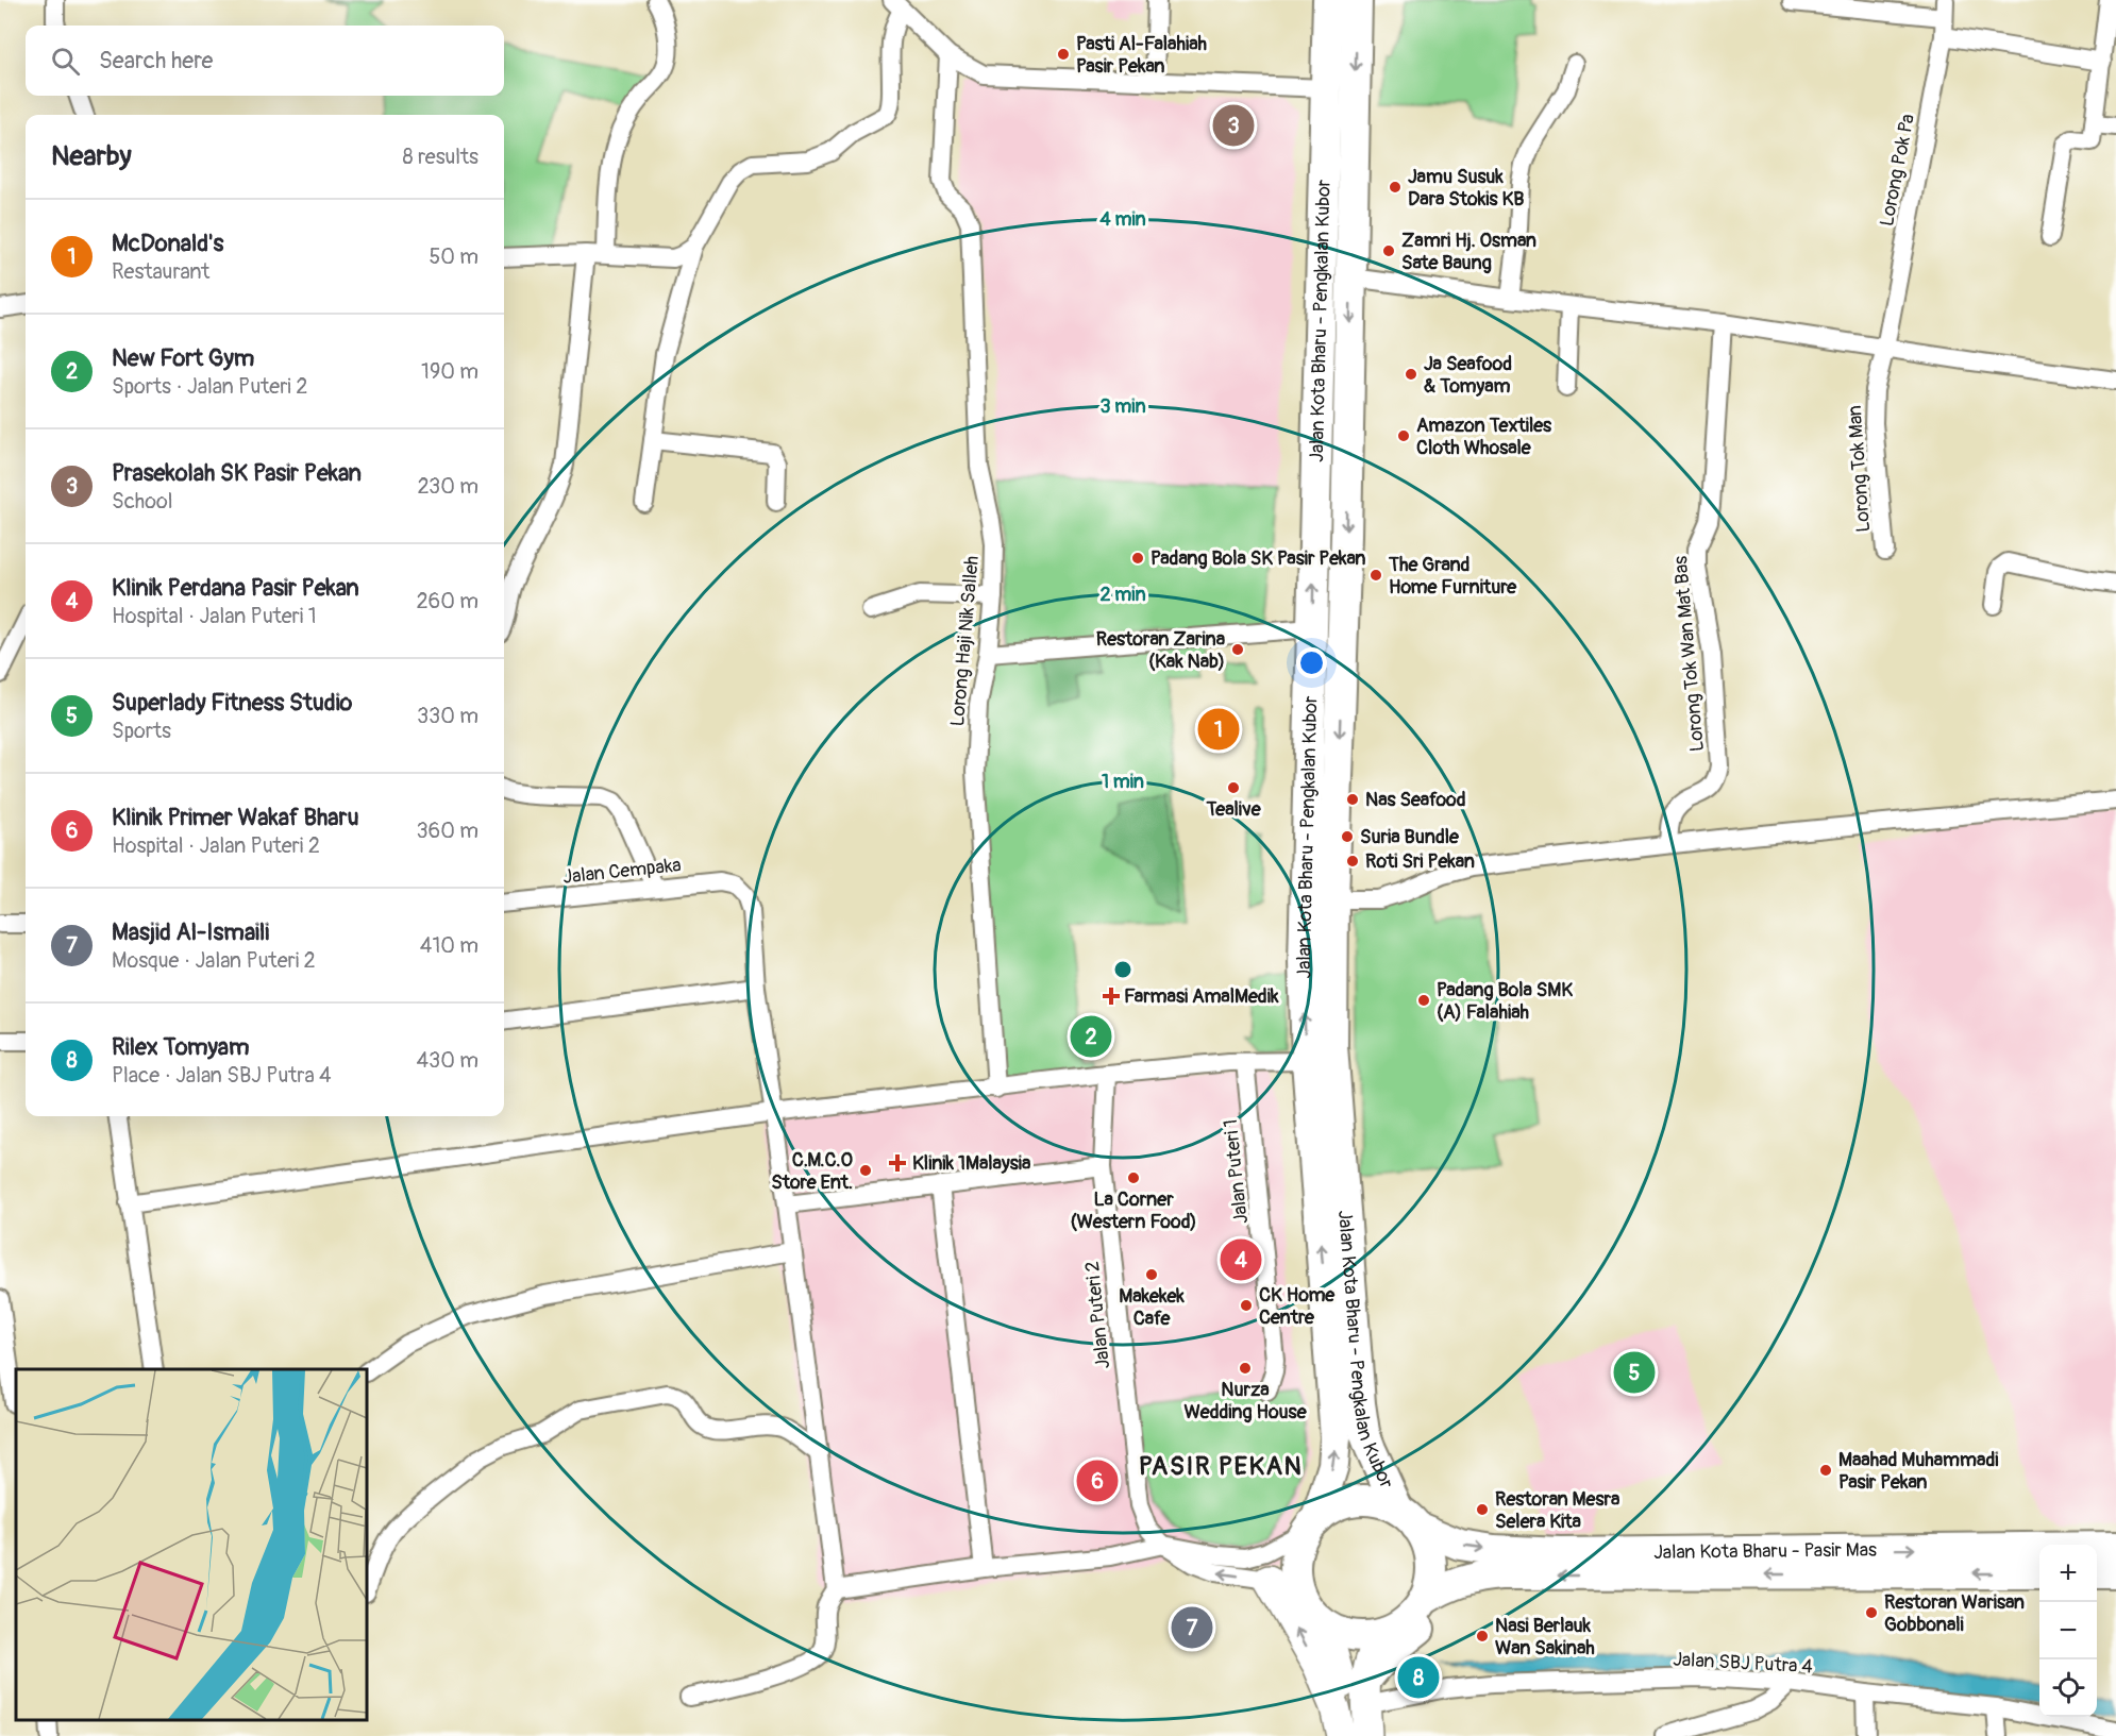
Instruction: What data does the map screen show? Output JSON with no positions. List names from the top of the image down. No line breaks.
{"streets":{"highway":["Jalan Kota Bharu - Pengkalan Kubor","Jalan Kota Bharu - Pasir Mas"],"street":["Lorong Pok Pa","Lorong Tok Man","Lorong Haji Nik Salleh","Lorong Tok Wan Mat Bas","Jalan Cempaka","Jalan Puteri 1","Jalan Puteri 2","Jalan SBJ Putra 4"]},"crossings":[["Lorong Pok Pa","Lorong Tok Man"],["Jalan Kota Bharu - Pengkalan Kubor","Jalan Kota Bharu - Pasir Mas"]],"districts":["PASIR PEKAN"],"places":{"other":["Pasti Al-Falahiah Pasir Pekan","Jamu Susuk Dara Stokis KB","Zamri Hj. Osman Sate Baung","Ja Seafood & Tomyam","Amazon Textiles Cloth Whosale","Padang Bola SK Pasir Pekan","The Grand Home Furniture","Restoran Zarina (Kak Nab)","Tealive","Nas Seafood","Suria Bundle","Roti Sri Pekan","Padang Bola SMK (A) Falahiah","C.M.C.O Store Ent.","La Corner (Western Food)","Makekek Cafe","CK Home Centre","Nurza Wedding House","Maahad Muhammadi Pasir Pekan","Restoran Mesra Selera Kita","Restoran Warisan Gobbonali","Nasi Berlauk Wan Sakinah"],"health":["Farmasi AmalMedik","Klinik 1Malaysia"]},"page":{"search":"Search here","pins":["3","1","2","4","5","6","7","8"],"heading":["Nearby","8 results"],"list":[{"mark":"1","name":"McDonald's","note":"Restaurant","value":"50 m"},{"mark":"2","name":"New Fort Gym","note":"Sports · Jalan Puteri 2","value":"190 m"},{"mark":"3","name":"Prasekolah SK Pasir Pekan","note":"School","value":"230 m"},{"mark":"4","name":"Klinik Perdana Pasir Pekan","note":"Hospital · Jalan Puteri 1","value":"260 m"},{"mark":"5","name":"Superlady Fitness Studio","note":"Sports","value":"330 m"},{"mark":"6","name":"Klinik Primer Wakaf Bharu","note":"Hospital · Jalan Puteri 2","value":"360 m"},{"mark":"7","name":"Masjid Al-Ismaili","note":"Mosque · Jalan Puteri 2","value":"410 m"},{"mark":"8","name":"Rilex Tomyam","note":"Place · Jalan SBJ Putra 4","value":"430 m"}],"map_buttons":["+","−"]},"rings":["4 min","3 min","2 min","1 min"]}
